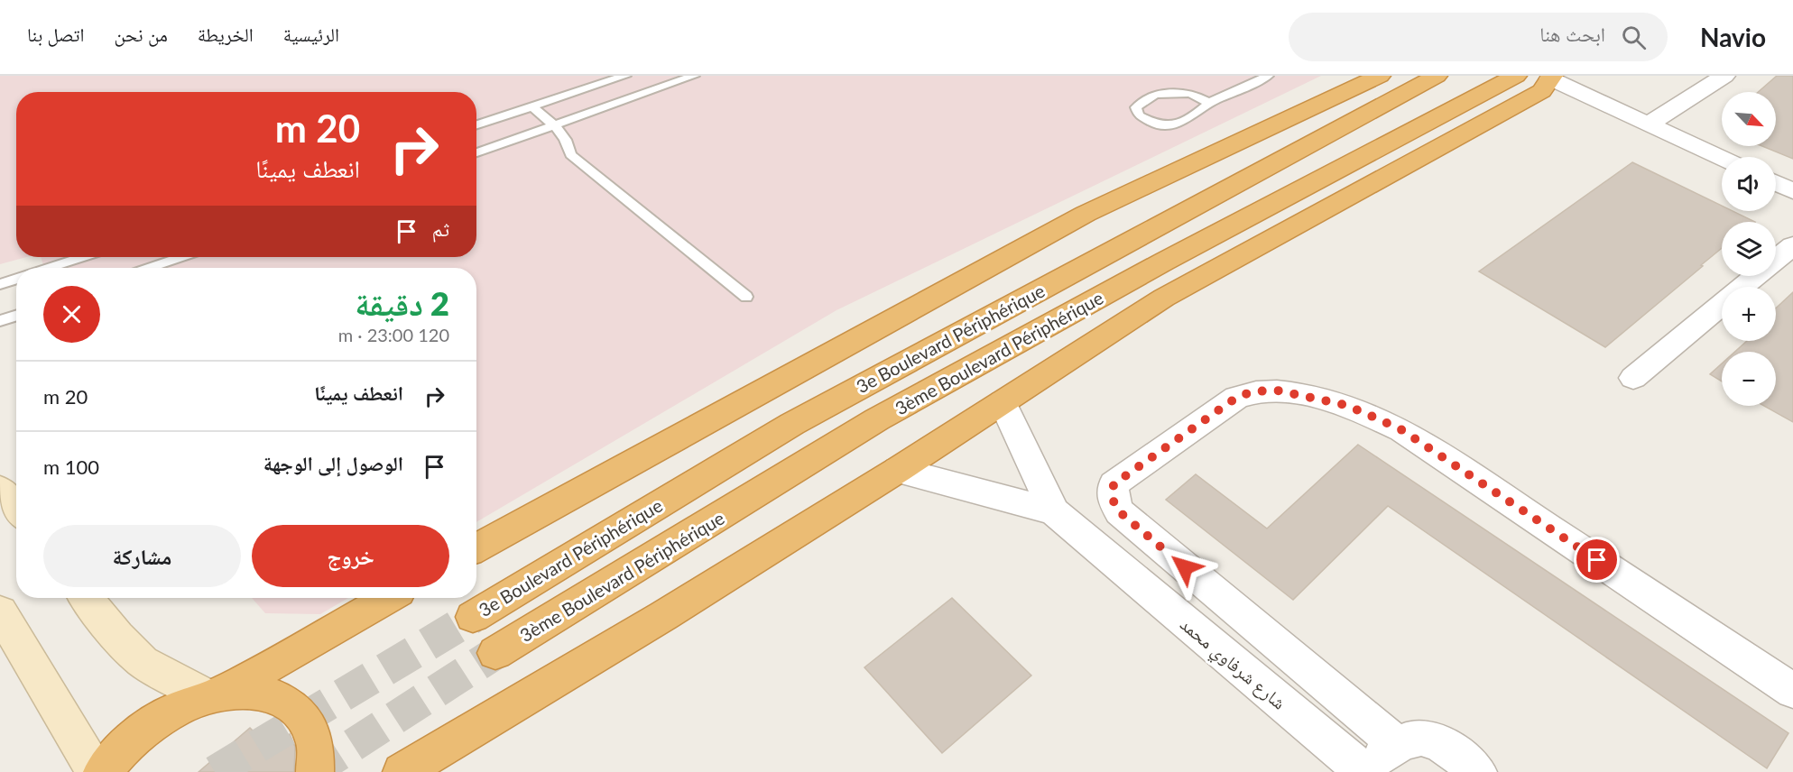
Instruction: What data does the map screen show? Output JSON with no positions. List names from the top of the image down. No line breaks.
{"streets":{"highway":["3e Boulevard Périphérique","3ème Boulevard Périphérique"],"street":["شارع شرفاوي محمد"]},"north":"bottom right","page":{"header":"Navio","search":"ابحث هنا","nav":["الرئيسية","الخريطة","من نحن","اتصل بنا"],"map_buttons":["+","−"],"turn":["20 m","انعطف يمينًا"],"then":"ثم","heading":["2 دقيقة","120 m · 23:00"],"list":[{"name":"انعطف يمينًا","value":"20 m"},{"name":"الوصول إلى الوجهة","value":"100 m"}],"buttons":["خروج","مشاركة"]}}
